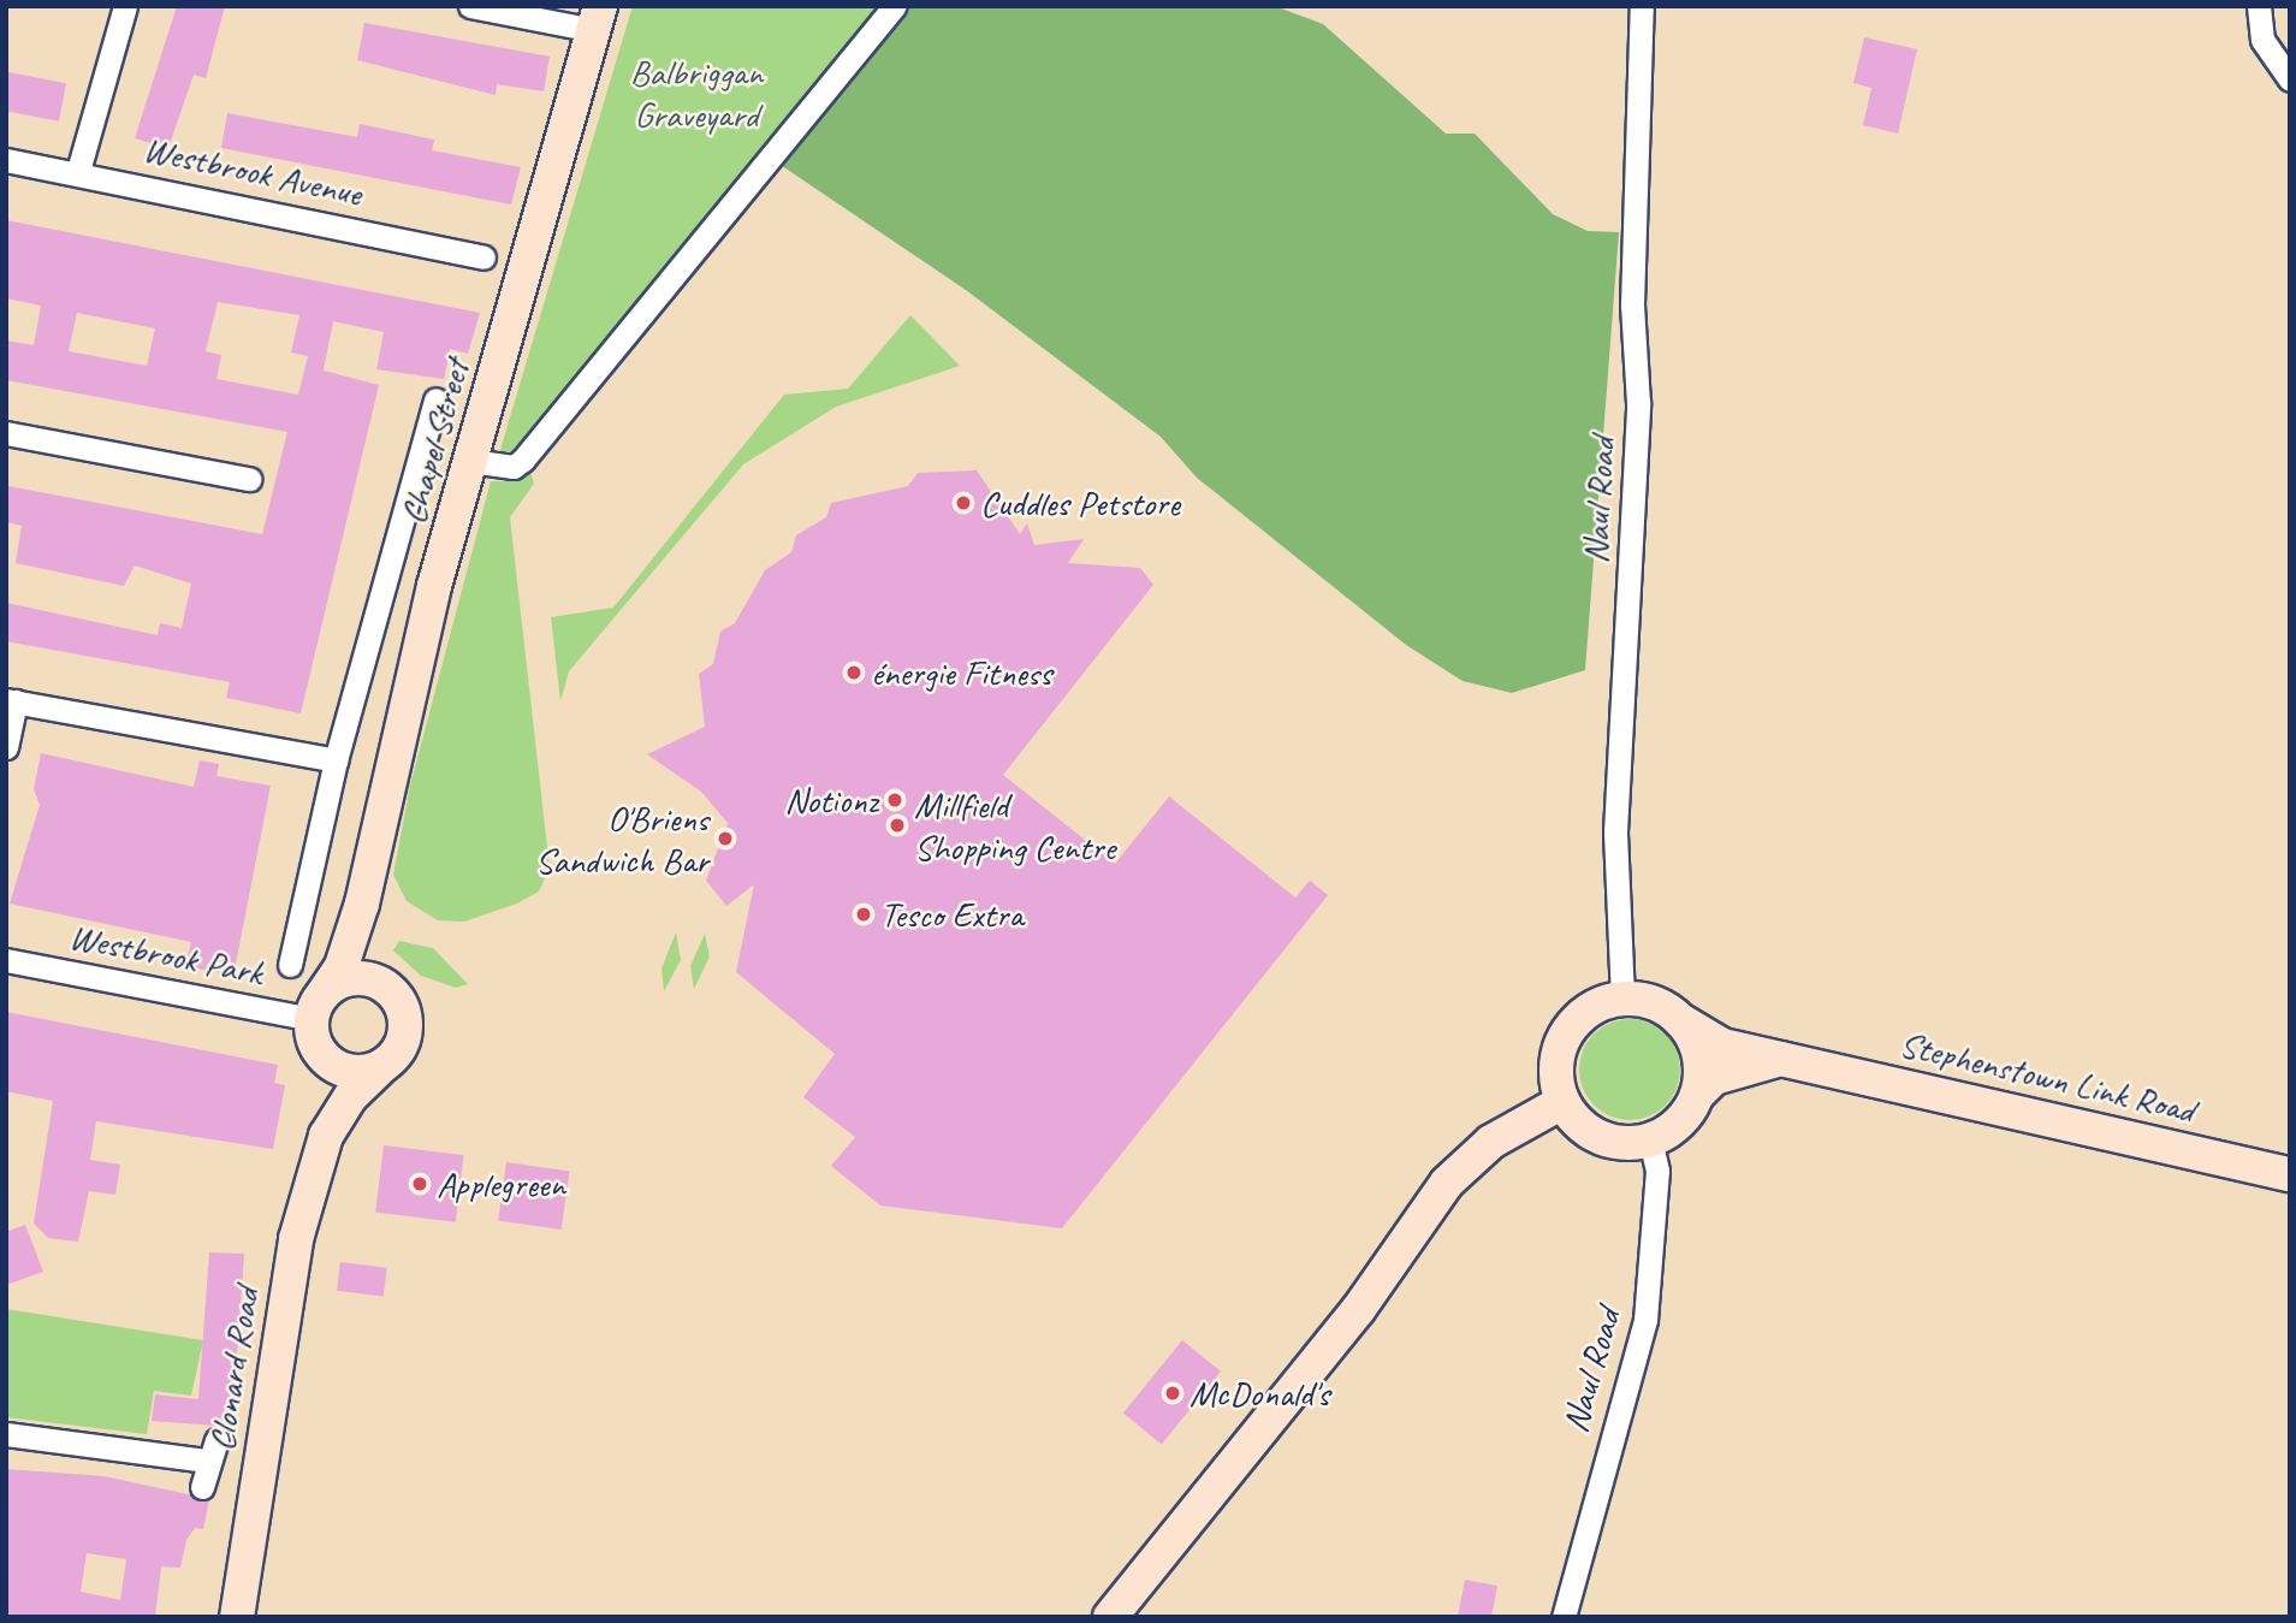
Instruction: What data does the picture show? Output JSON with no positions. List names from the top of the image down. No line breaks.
{"streets":{"main road":["Chapel Street","Stephenstown Link Road","Clonard Road"],"street":["Westbrook Avenue","Naul Road","Westbrook Park"]},"crossings":[["Chapel Street","Westbrook Park"],["Chapel Street","Clonard Road"],["Naul Road","Stephenstown Link Road"],["Westbrook Park","Clonard Road"]],"parks":["Balbriggan Graveyard"],"places":["Cuddles Petstore","énergie Fitness","Notionz","Millfield Shopping Centre","O'Briens Sandwich Bar","Tesco Extra","Applegreen","McDonald's"]}
